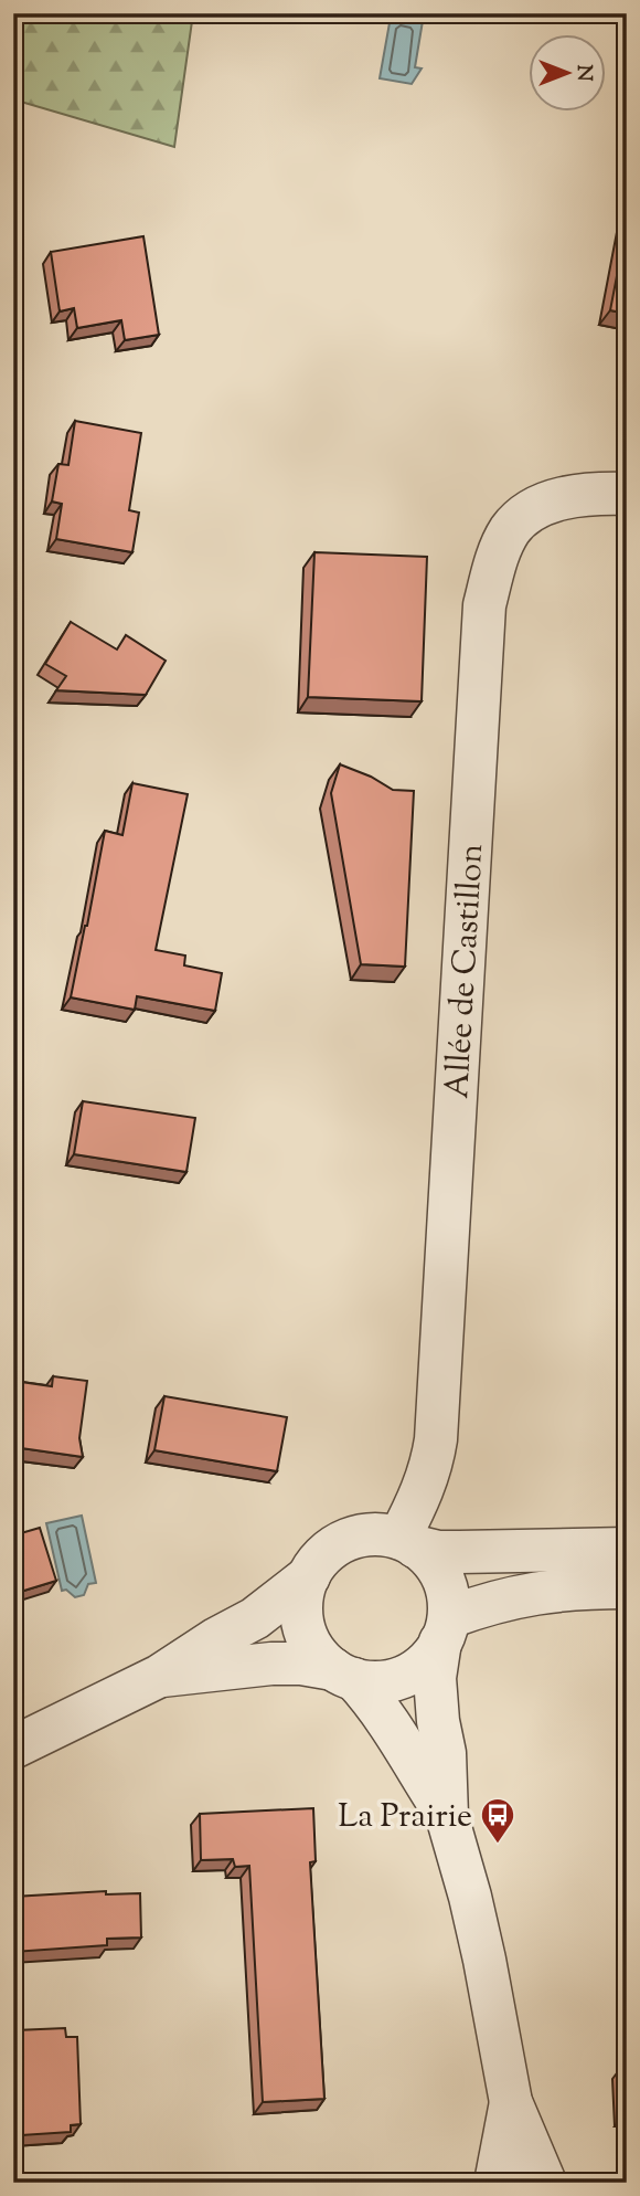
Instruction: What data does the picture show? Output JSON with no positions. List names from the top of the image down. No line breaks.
{"streets":{"street":["Allée de Castillon"]},"places":{"bus stop":["La Prairie"]},"north":"right"}
